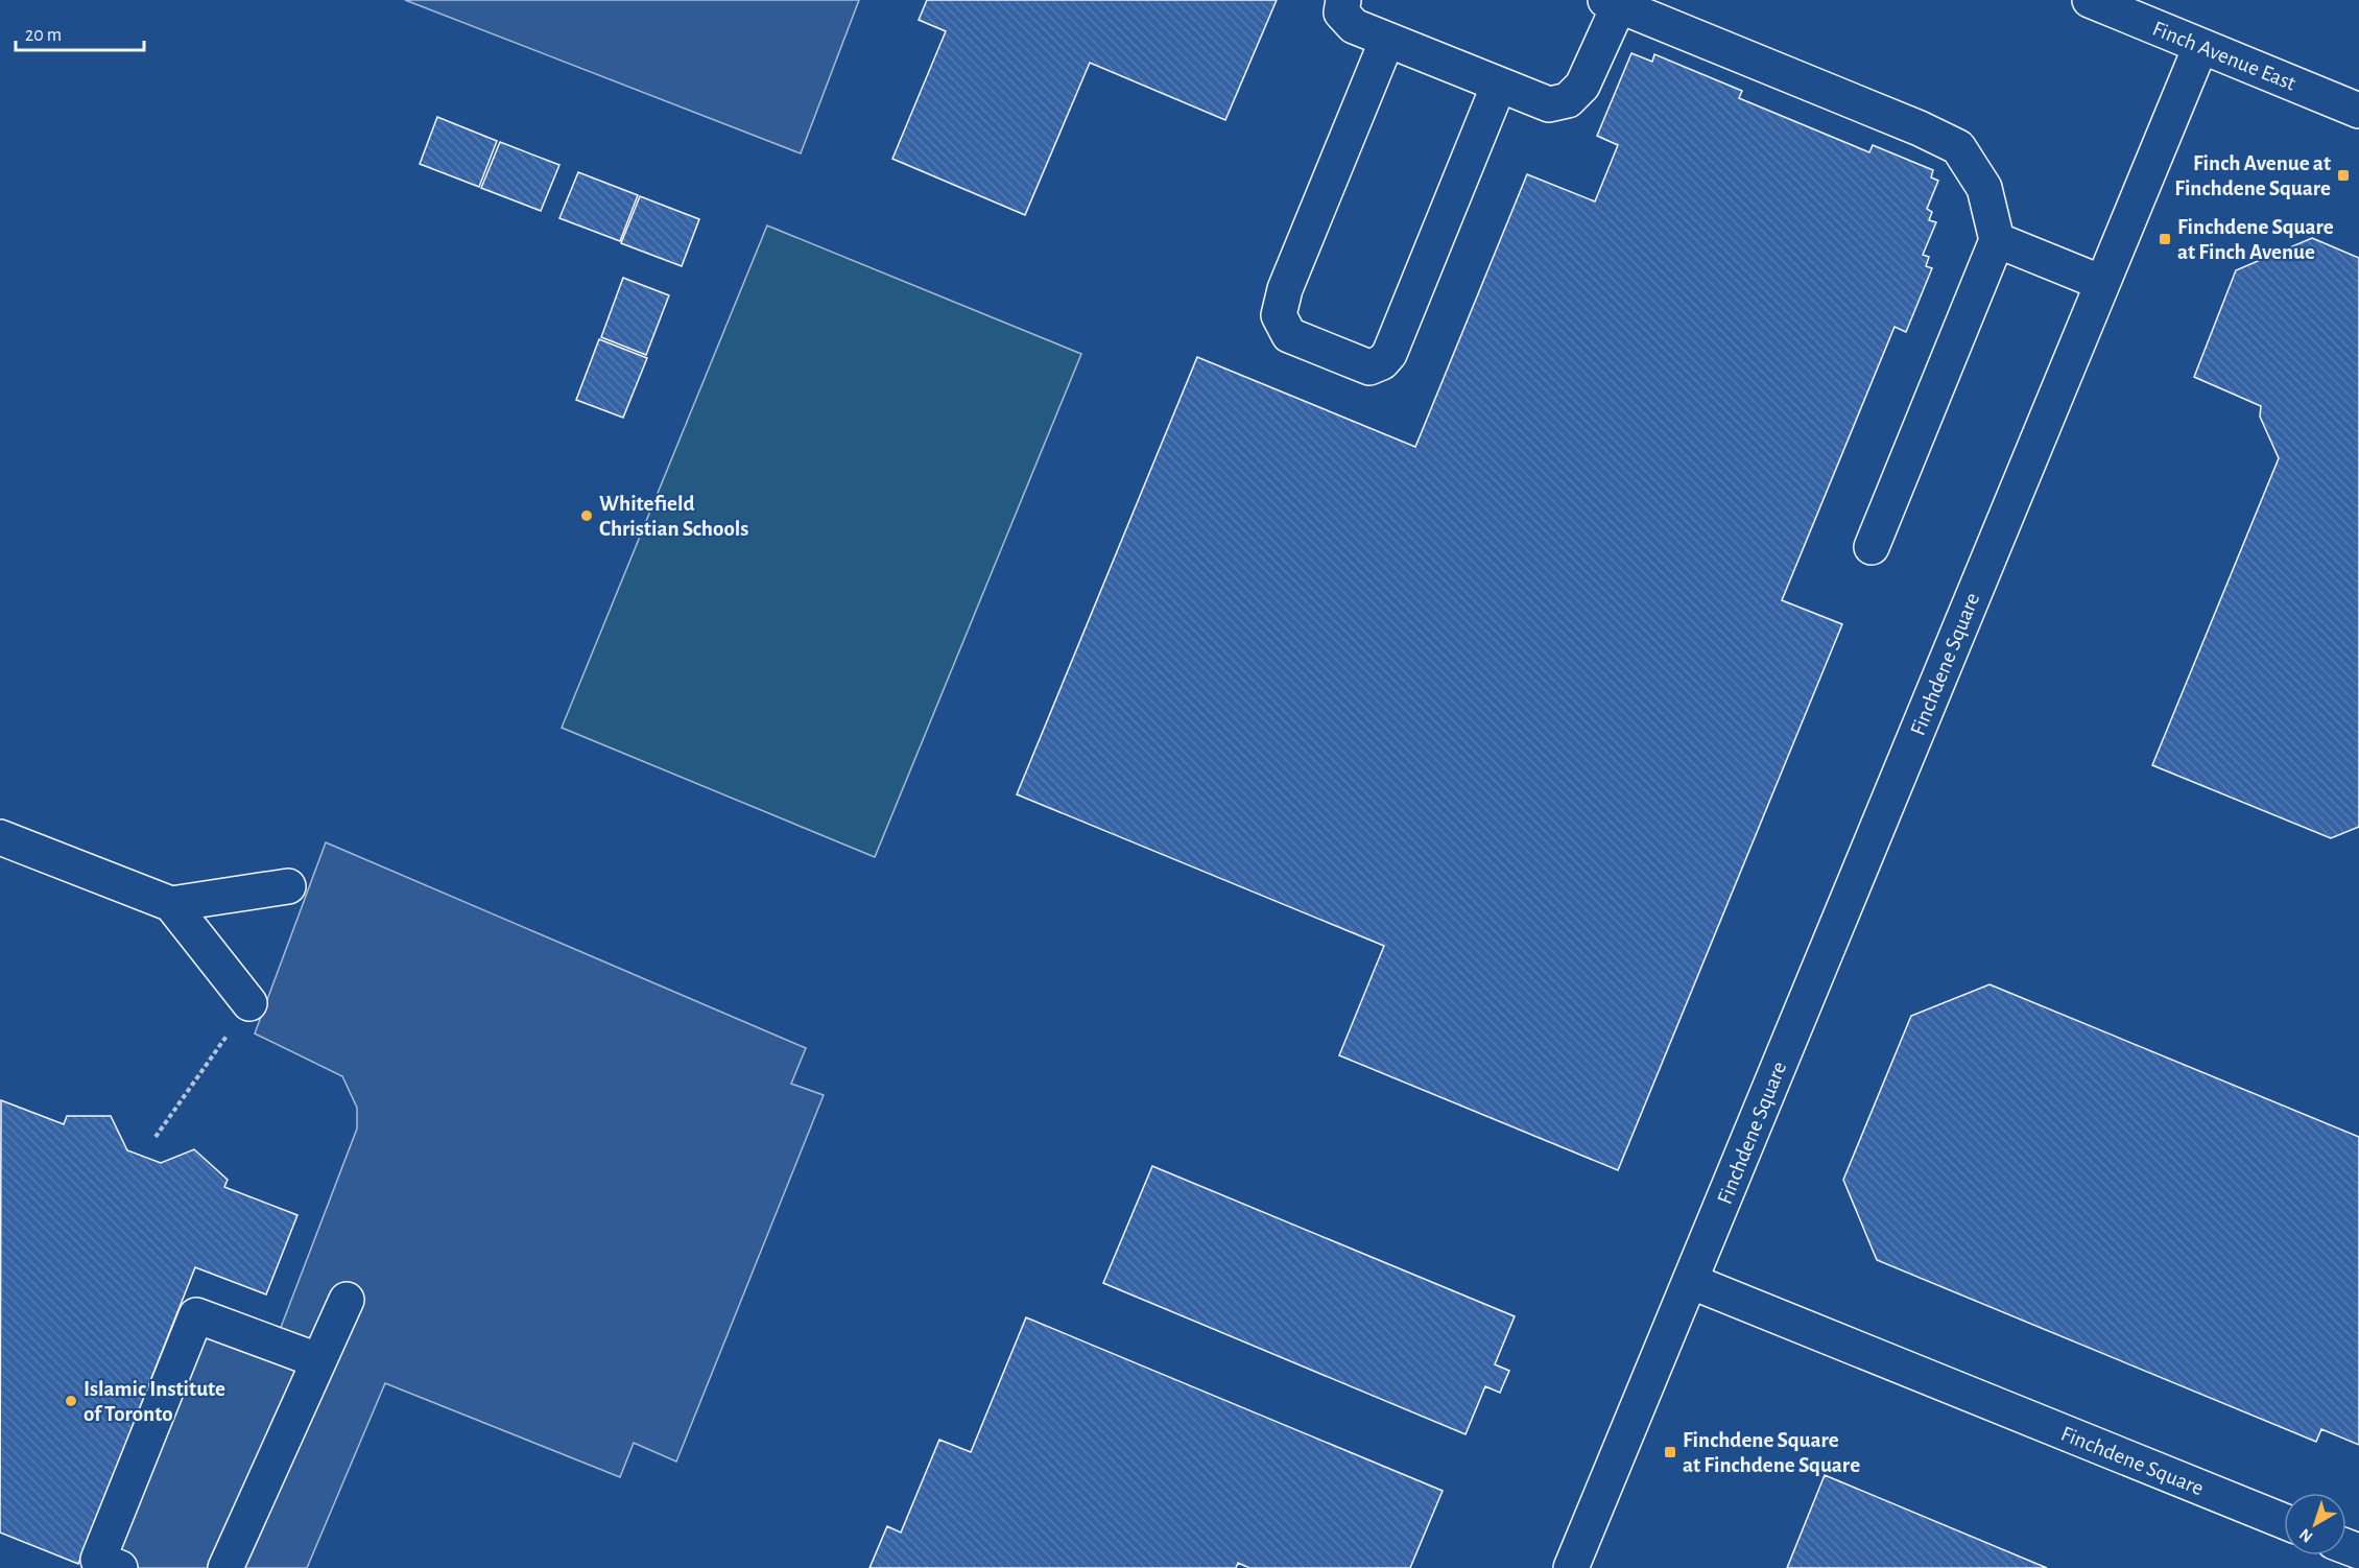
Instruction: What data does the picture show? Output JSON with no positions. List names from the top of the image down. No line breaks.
{"streets":{"street":["Finch Avenue East","Finchdene Square"]},"crossings":[["Finch Avenue East","Finchdene Square"]],"places":{"transit":["Finch Avenue at Finchdene Square","Finchdene Square at Finch Avenue","Finchdene Square at Finchdene Square"],"other":["Whitefield Christian Schools","Islamic Institute of Toronto"]},"scale_bar":"20 m","north":"bottom left"}
